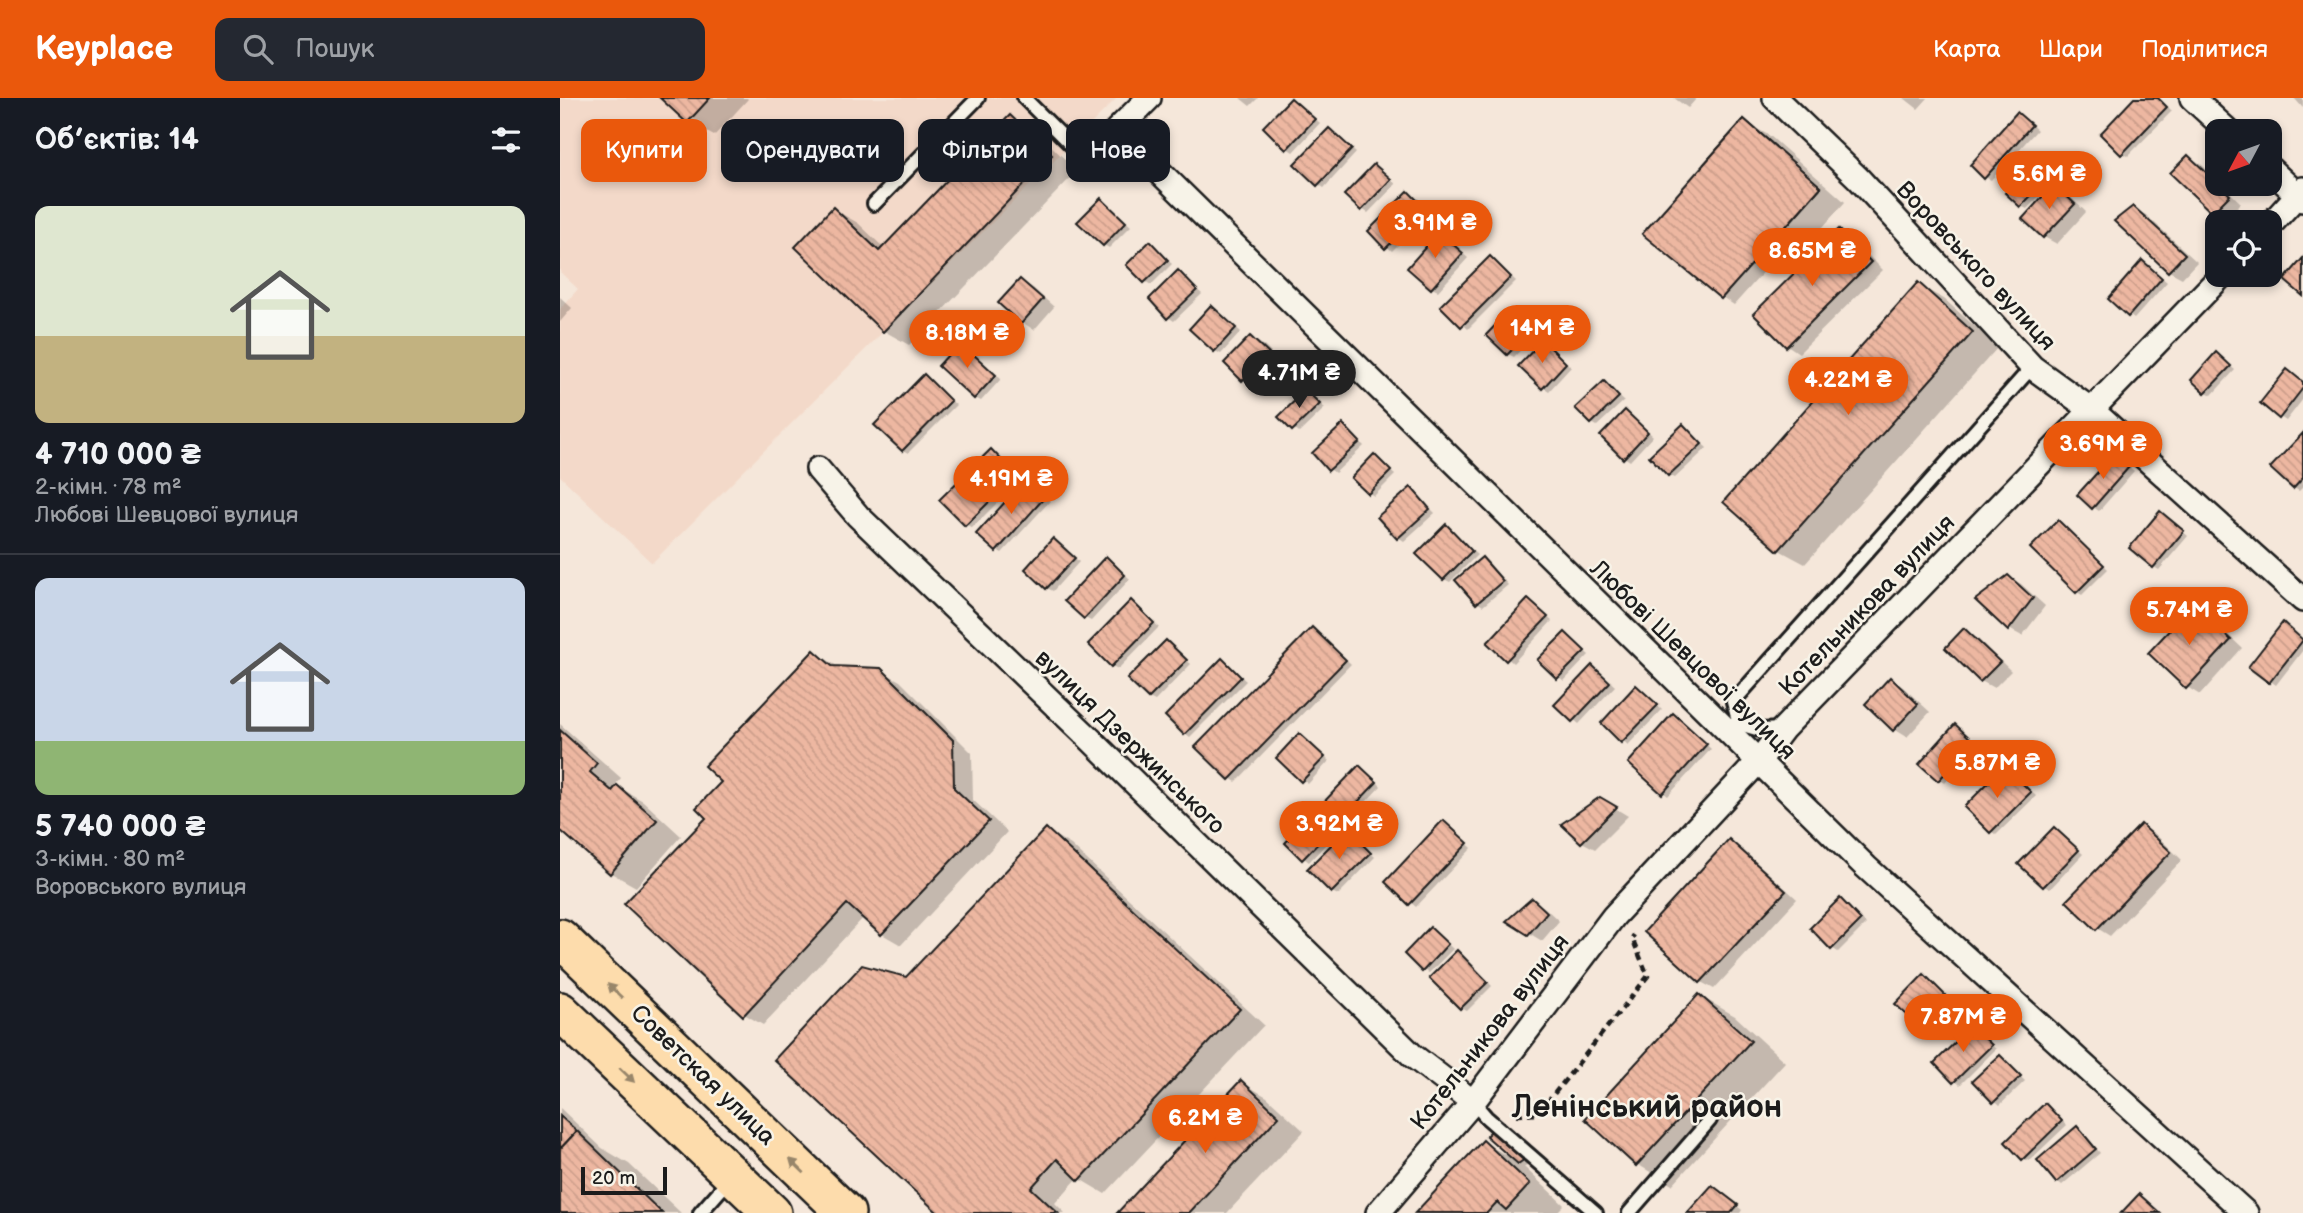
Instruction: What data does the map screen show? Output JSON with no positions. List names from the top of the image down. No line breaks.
{"streets":{"main road":["Советская улица"],"street":["Воровського вулиця","Котельникова вулиця","Любові Шевцової вулиця","вулиця Дзержинського"]},"crossings":[["Воровського вулиця","Котельникова вулиця"],["Котельникова вулиця","Любові Шевцової вулиця"],["Котельникова вулиця","вулиця Дзержинського"]],"districts":["Ленінський район"],"scale_bar":"20 m","north":"bottom left","page":{"header":"Keyplace","search":"Пошук","nav":["Карта","Шари","Поділитися"],"heading":"Об’єктів: 14","chip":["Купити","Орендувати","Фільтри","Нове"],"price":["5.6M ₴","3.91M ₴","8.65M ₴","14M ₴","8.18M ₴","4.71M ₴","4.22M ₴","3.69M ₴","4.19M ₴","5.74M ₴","5.87M ₴","3.92M ₴","7.87M ₴","6.2M ₴"],"list":[{"name":"4 710 000 ₴","note":"2-кімн. · 78 m² · Любові Шевцової вулиця"},{"name":"5 740 000 ₴","note":"3-кімн. · 80 m² · Воровського вулиця"}],"scale":"20 m"}}
